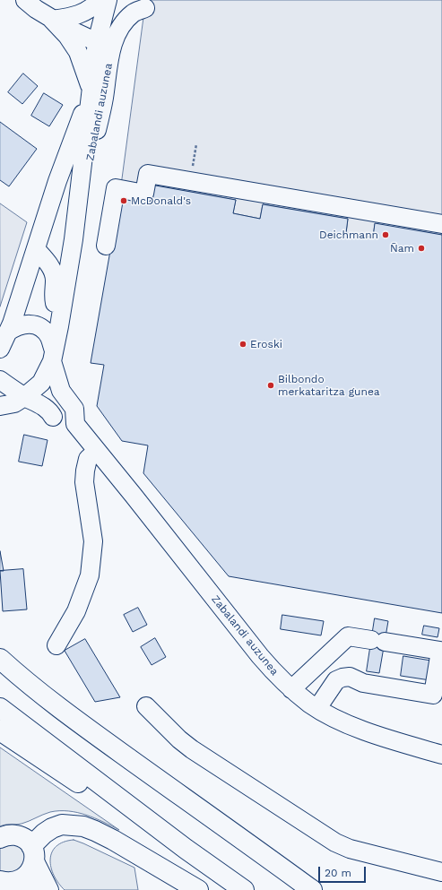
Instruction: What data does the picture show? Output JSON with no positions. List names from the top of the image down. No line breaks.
{"streets":{"street":["Zabalandi auzunea"]},"places":["McDonald's","Deichmann","Ñam","Eroski","Bilbondo merkataritza gunea"],"scale_bar":"20 m"}
